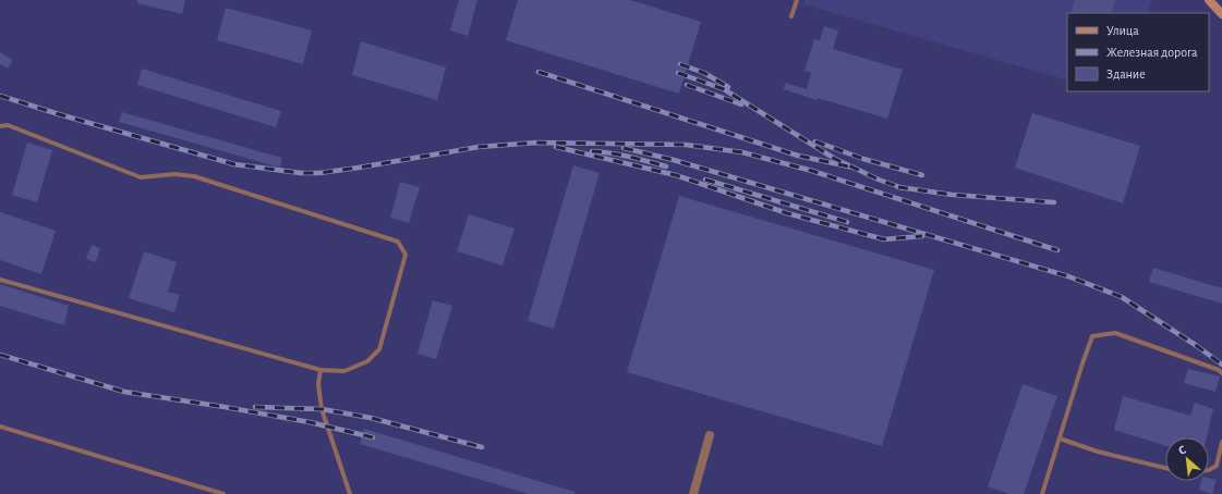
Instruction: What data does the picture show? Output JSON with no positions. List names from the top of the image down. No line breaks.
{"legend":["Улица","Железная дорога","Здание"],"north":"top left"}
